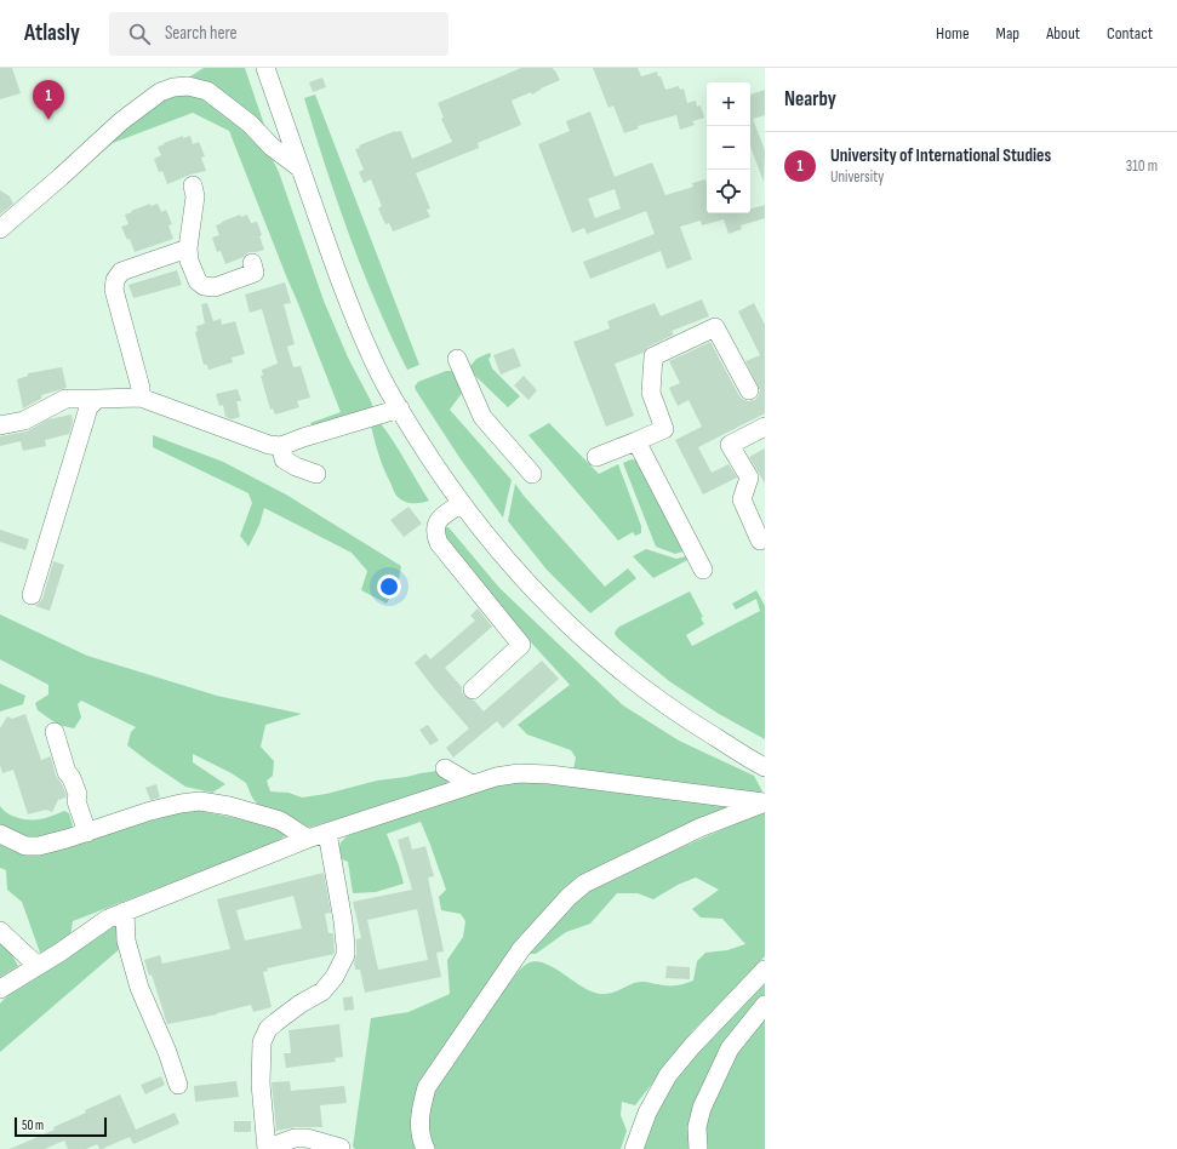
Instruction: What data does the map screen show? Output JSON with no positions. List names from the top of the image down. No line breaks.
{"scale_bar":"50 m","page":{"header":"Atlasly","search":"Search here","nav":["Home","Map","About","Contact"],"heading":"Nearby","pins":"1","map_buttons":["+","−"],"list":[{"mark":"1","name":"University of International Studies","note":"University","value":"310 m"}],"scale":"50 m"}}
